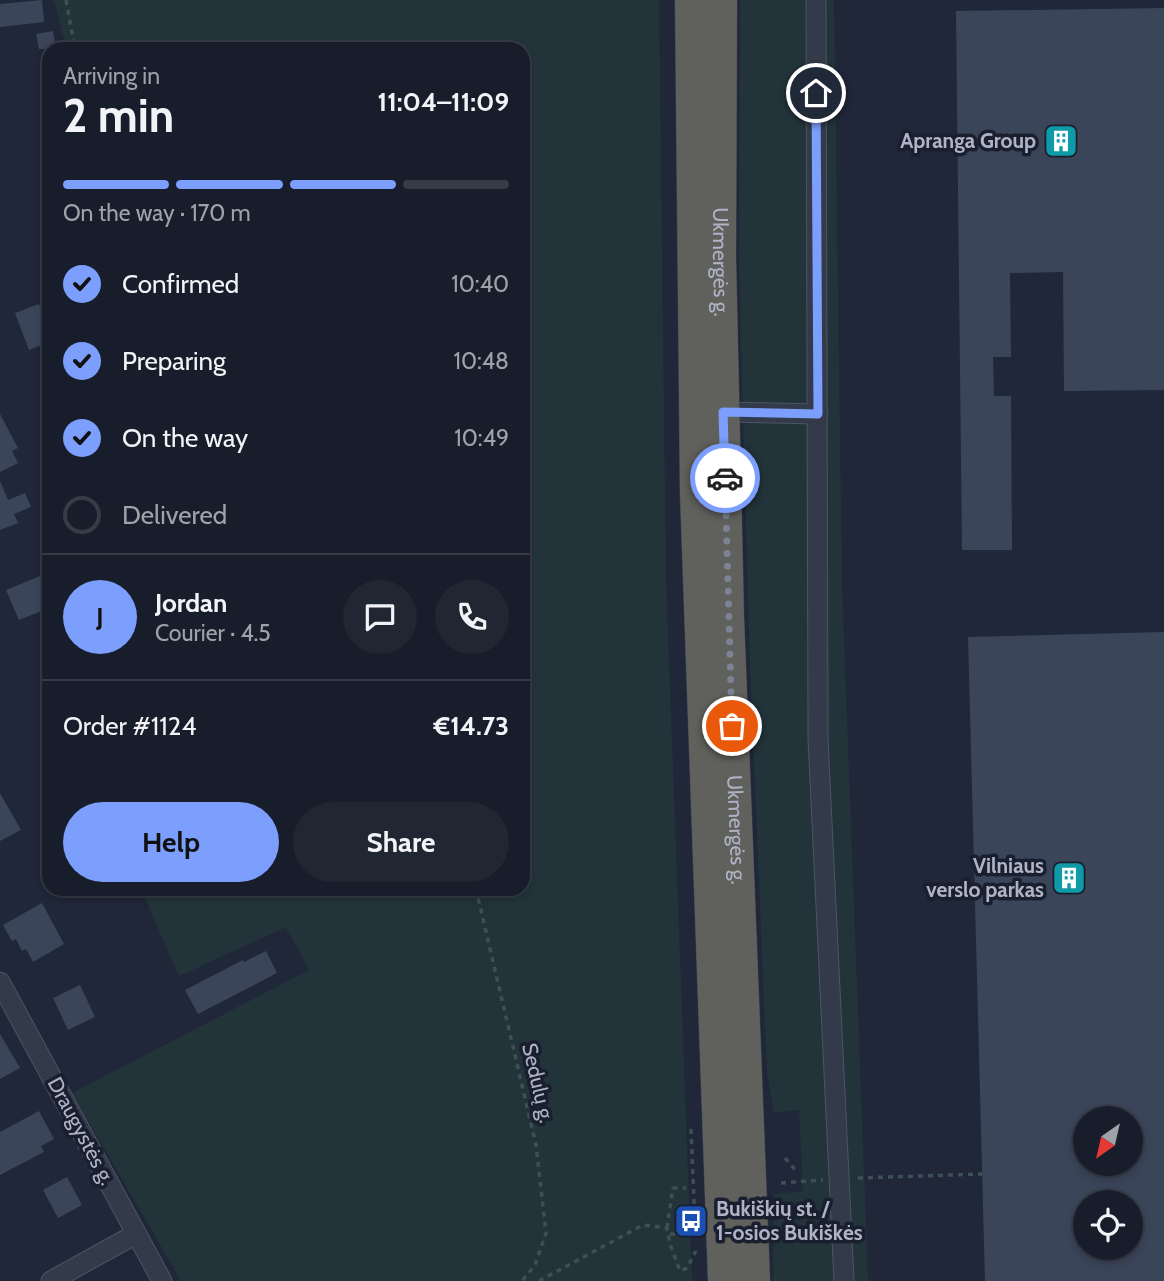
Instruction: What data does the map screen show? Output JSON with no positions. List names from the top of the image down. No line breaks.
{"streets":{"highway":["Ukmergės g."],"street":["Draugystės g."],"path":["Sedulų g."]},"places":{"building":["Apranga Group","Vilniaus verslo parkas"],"bus stop":["Bukiškių st. / 1-osios Bukiškės"]},"north":"bottom left","page":{"heading":["2 min","Arriving in","11:04–11:09"],"panel":["Jordan","Courier · 4.5","Order #1124","€14.73"],"bar":"On the way · 170 m","list":[["Confirmed","10:40"],["Preparing","10:48"],["On the way","10:49"],"Delivered"],"round":"J","buttons":["Help","Share"]}}
